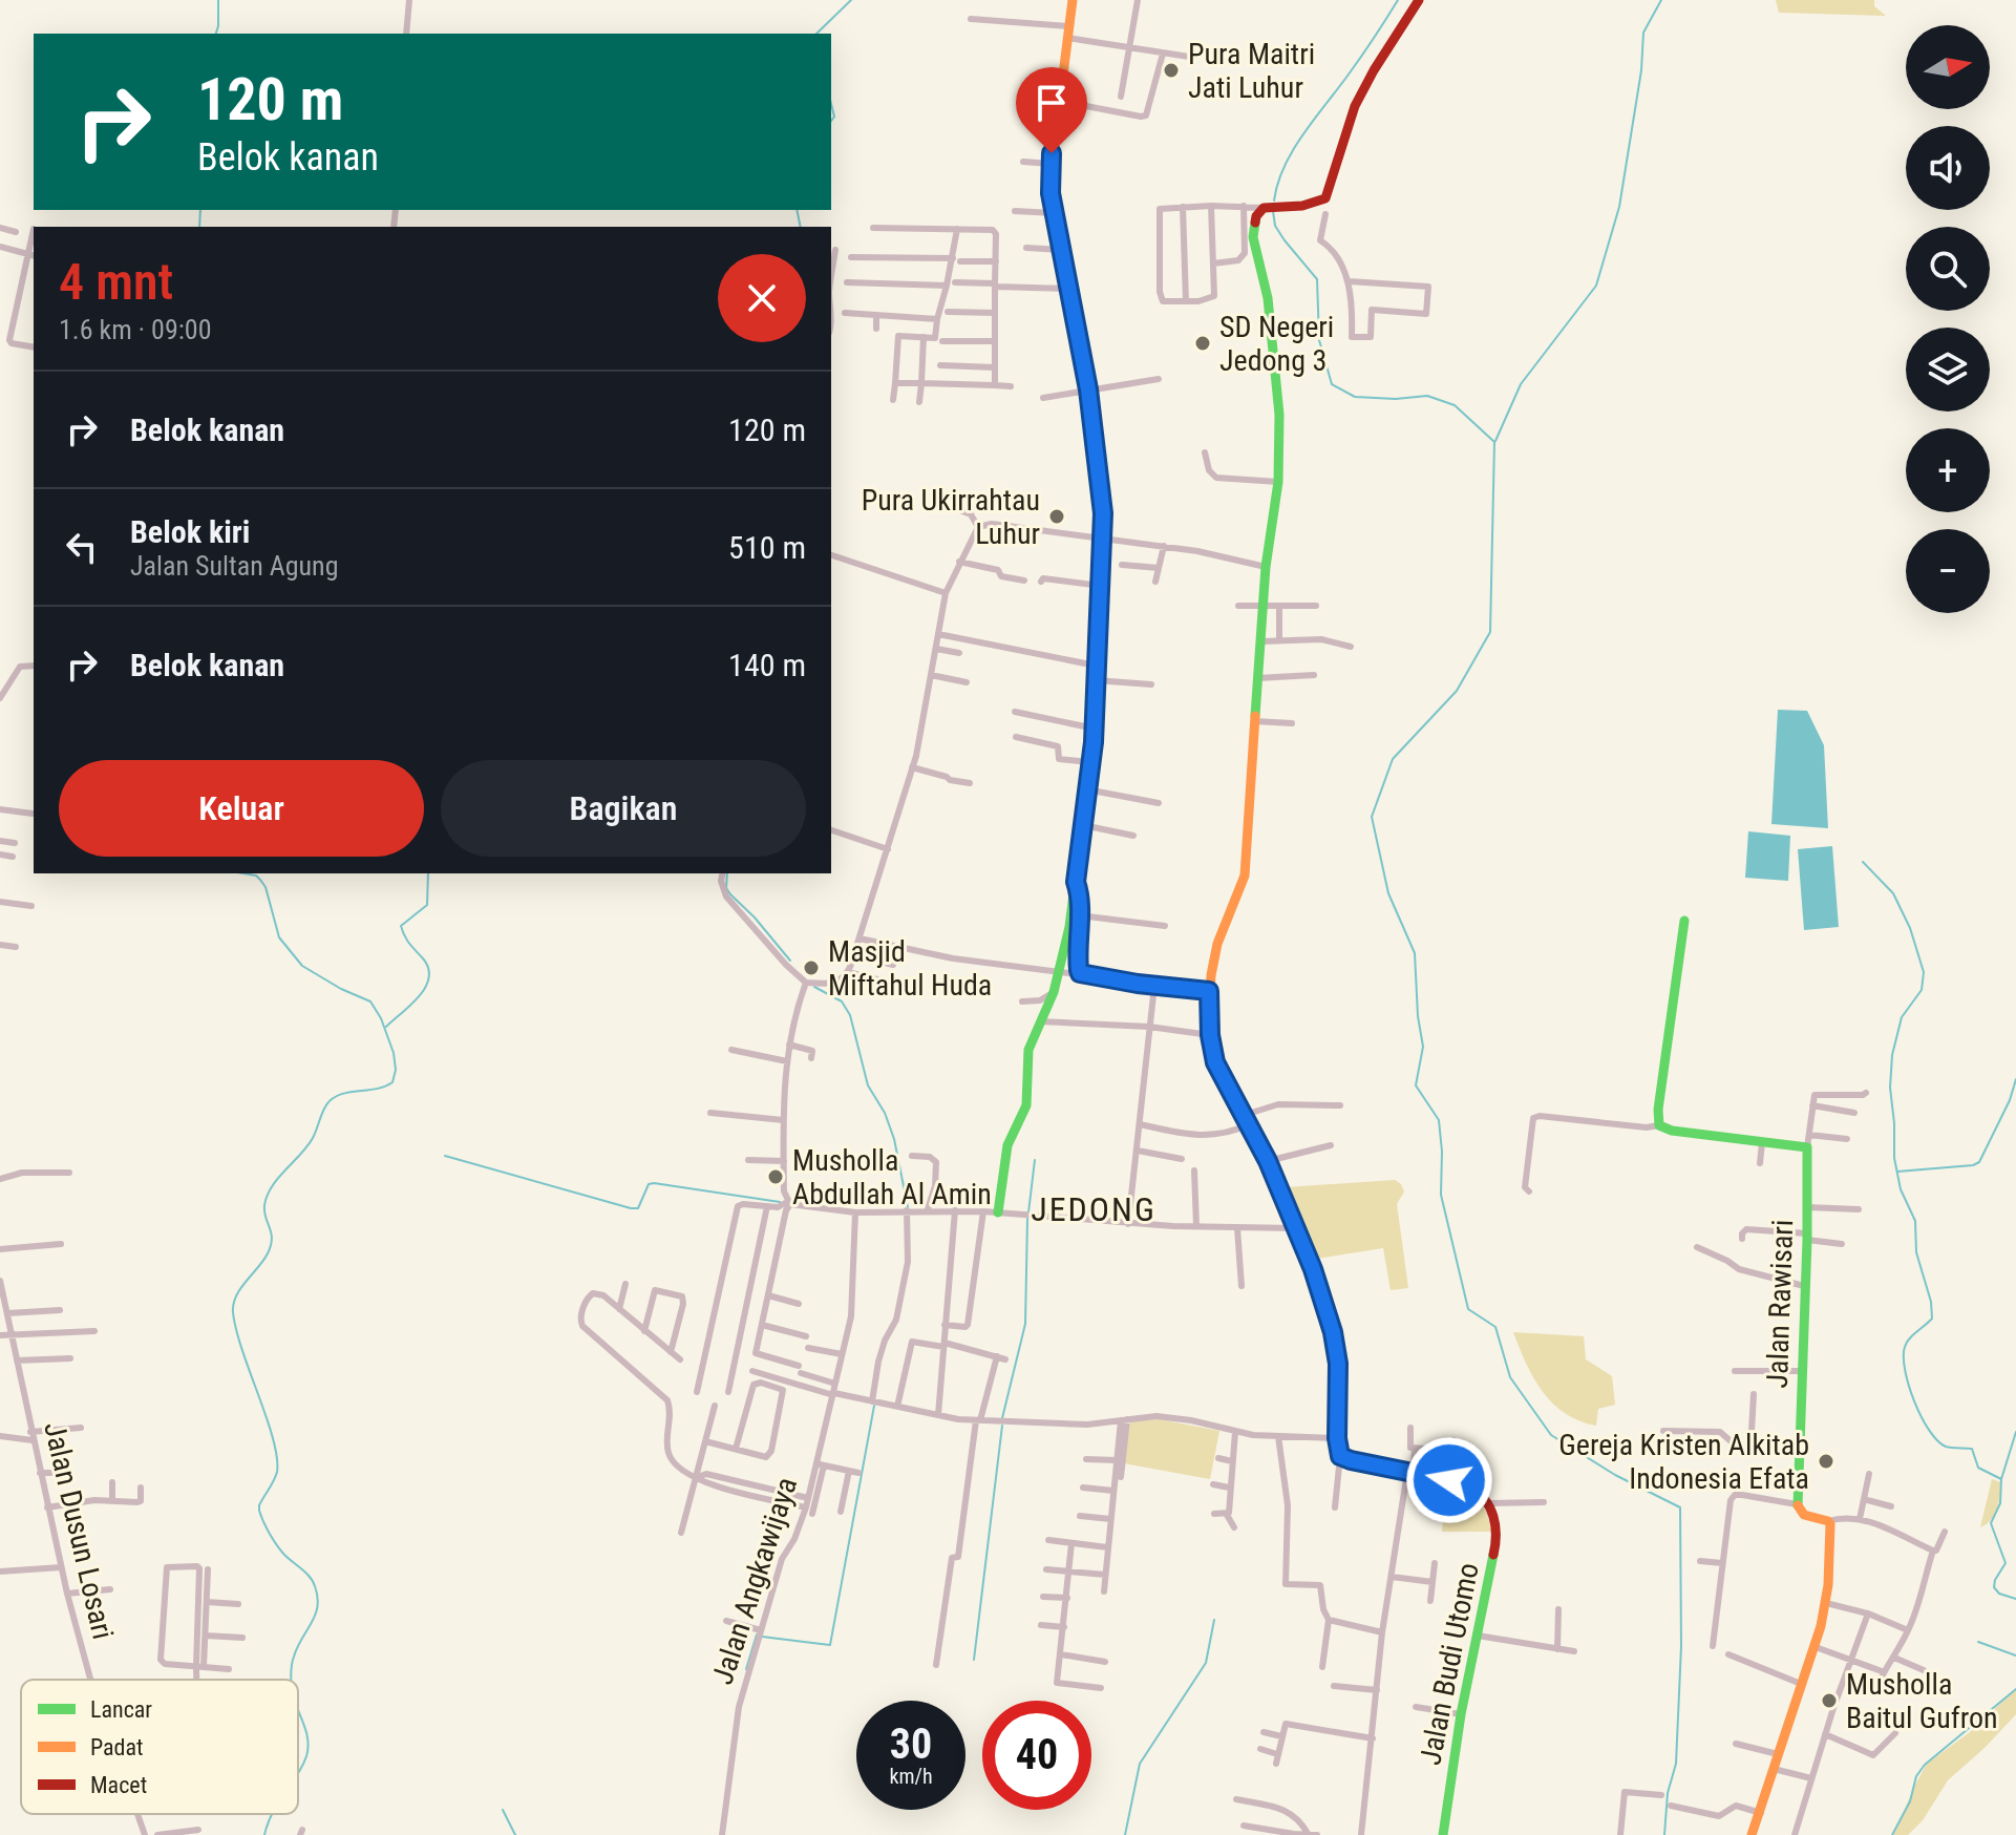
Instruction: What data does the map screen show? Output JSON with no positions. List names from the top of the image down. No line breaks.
{"streets":{"street":["Jalan Rawisari","Jalan Dusun Losari","Jalan Angkawijaya","Jalan Budi Utomo"]},"districts":["JEDONG"],"places":["Pura Maitri Jati Luhur","SD Negeri Jedong 3","Pura Ukirrahtau Luhur","Masjid Miftahul Huda","Musholla Abdullah Al Amin","Gereja Kristen Alkitab Indonesia Efata","Musholla Baitul Gufron"],"legend":["Lancar","Padat","Macet"],"north":"right","page":{"map_buttons":["+","−"],"turn":["120 m","Belok kanan"],"heading":["4 mnt","1.6 km · 09:00"],"list":[{"name":"Belok kanan","value":"120 m"},{"name":"Belok kiri","note":"Jalan Sultan Agung","value":"510 m"},{"name":"Belok kanan","value":"140 m"}],"buttons":["Keluar","Bagikan"],"speed":"30 km/h","limit":"40"}}
